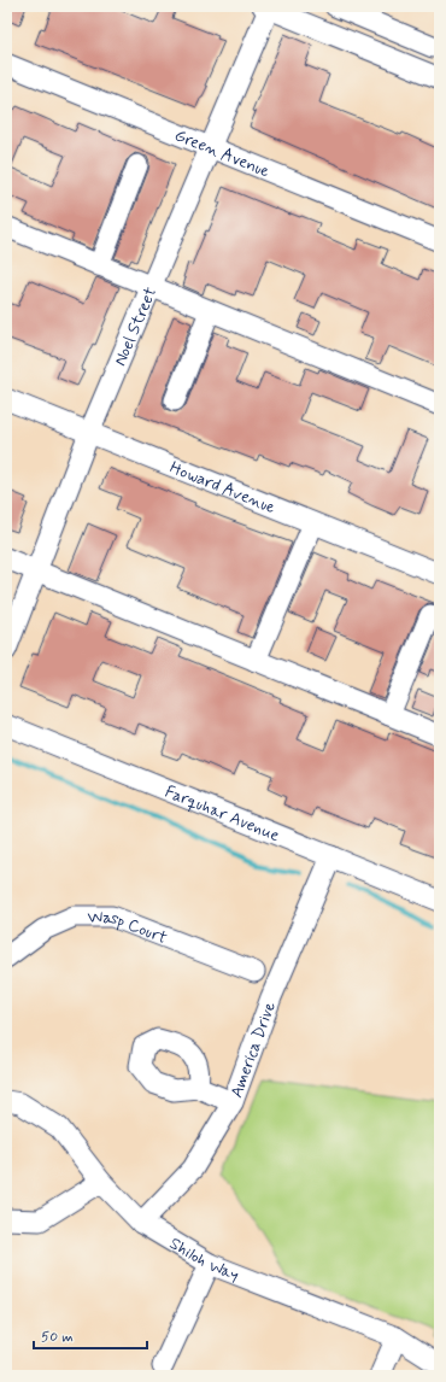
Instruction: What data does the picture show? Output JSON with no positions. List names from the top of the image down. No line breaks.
{"streets":{"street":["Green Avenue","Noel Street","Howard Avenue","Farquhar Avenue","Wasp Court","America Drive","Shiloh Way"]},"crossings":[["Green Avenue","Noel Street"],["Noel Street","Howard Avenue"],["Farquhar Avenue","America Drive"],["America Drive","Shiloh Way"]],"scale_bar":"50 m"}
